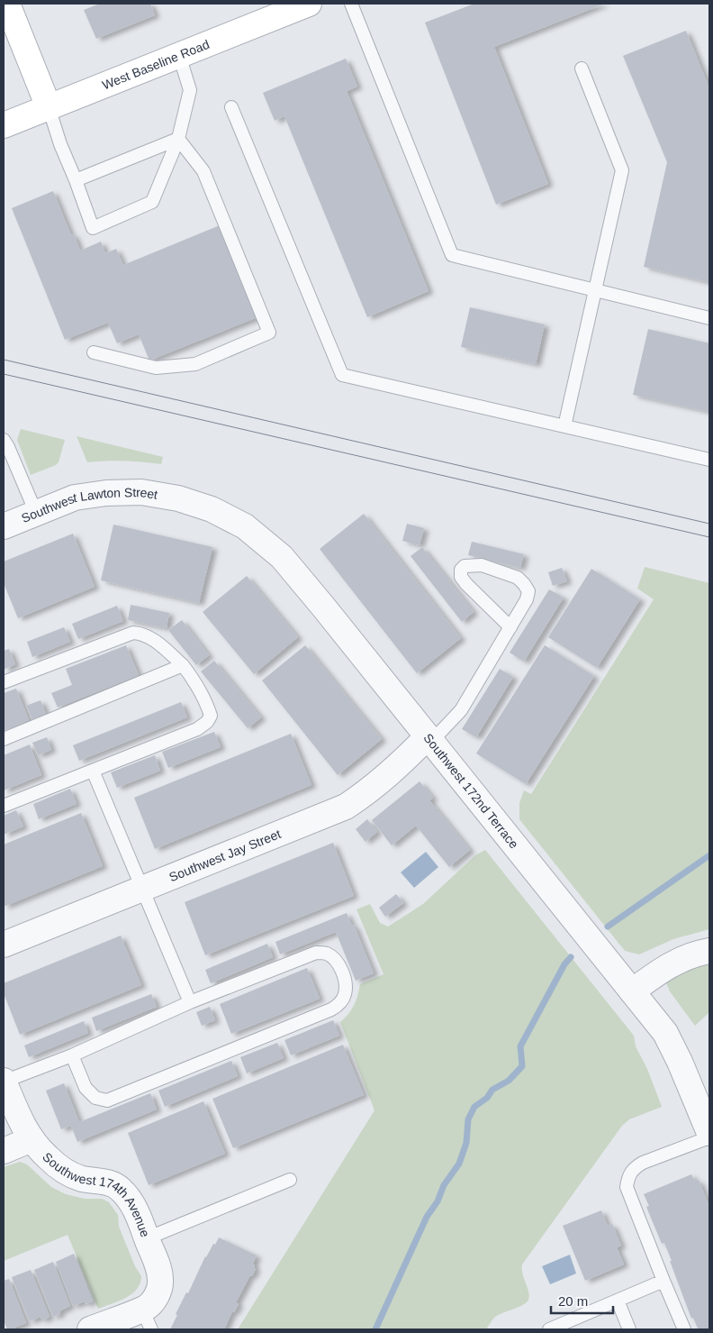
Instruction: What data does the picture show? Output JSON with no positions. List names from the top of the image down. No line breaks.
{"streets":{"main road":["West Baseline Road"],"street":["Southwest Lawton Street","Southwest 172nd Terrace","Southwest Jay Street","Southwest 174th Avenue"]},"crossings":[["Southwest Lawton Street","Southwest 172nd Terrace"],["Southwest 172nd Terrace","Southwest Jay Street"]],"scale_bar":"20 m"}
